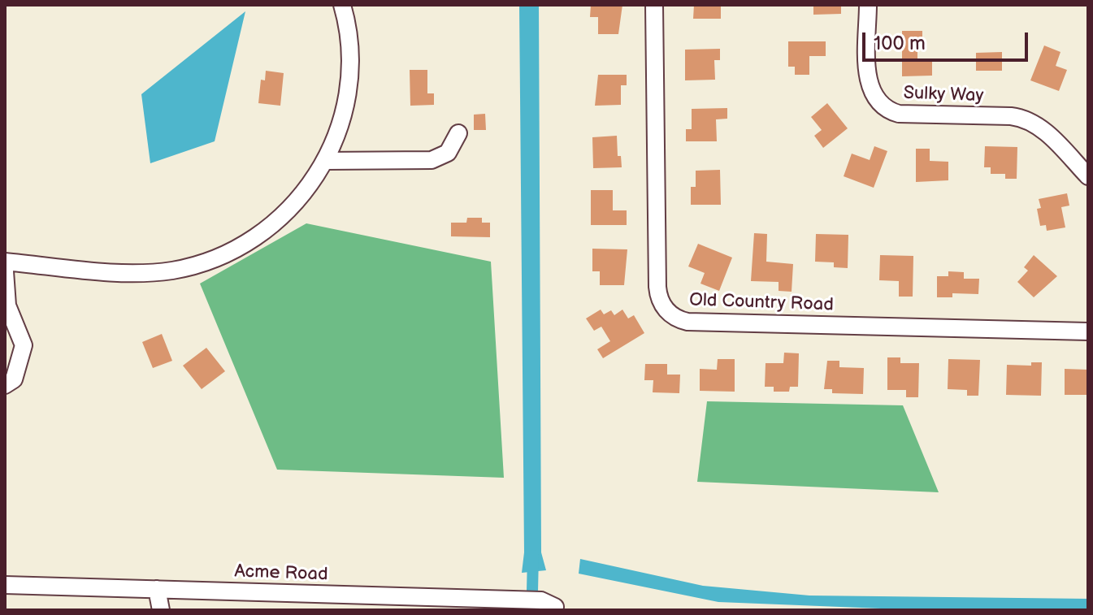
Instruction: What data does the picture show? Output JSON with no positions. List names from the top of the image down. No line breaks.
{"streets":{"street":["Sulky Way","Old Country Road","Acme Road"]},"scale_bar":"100 m"}
